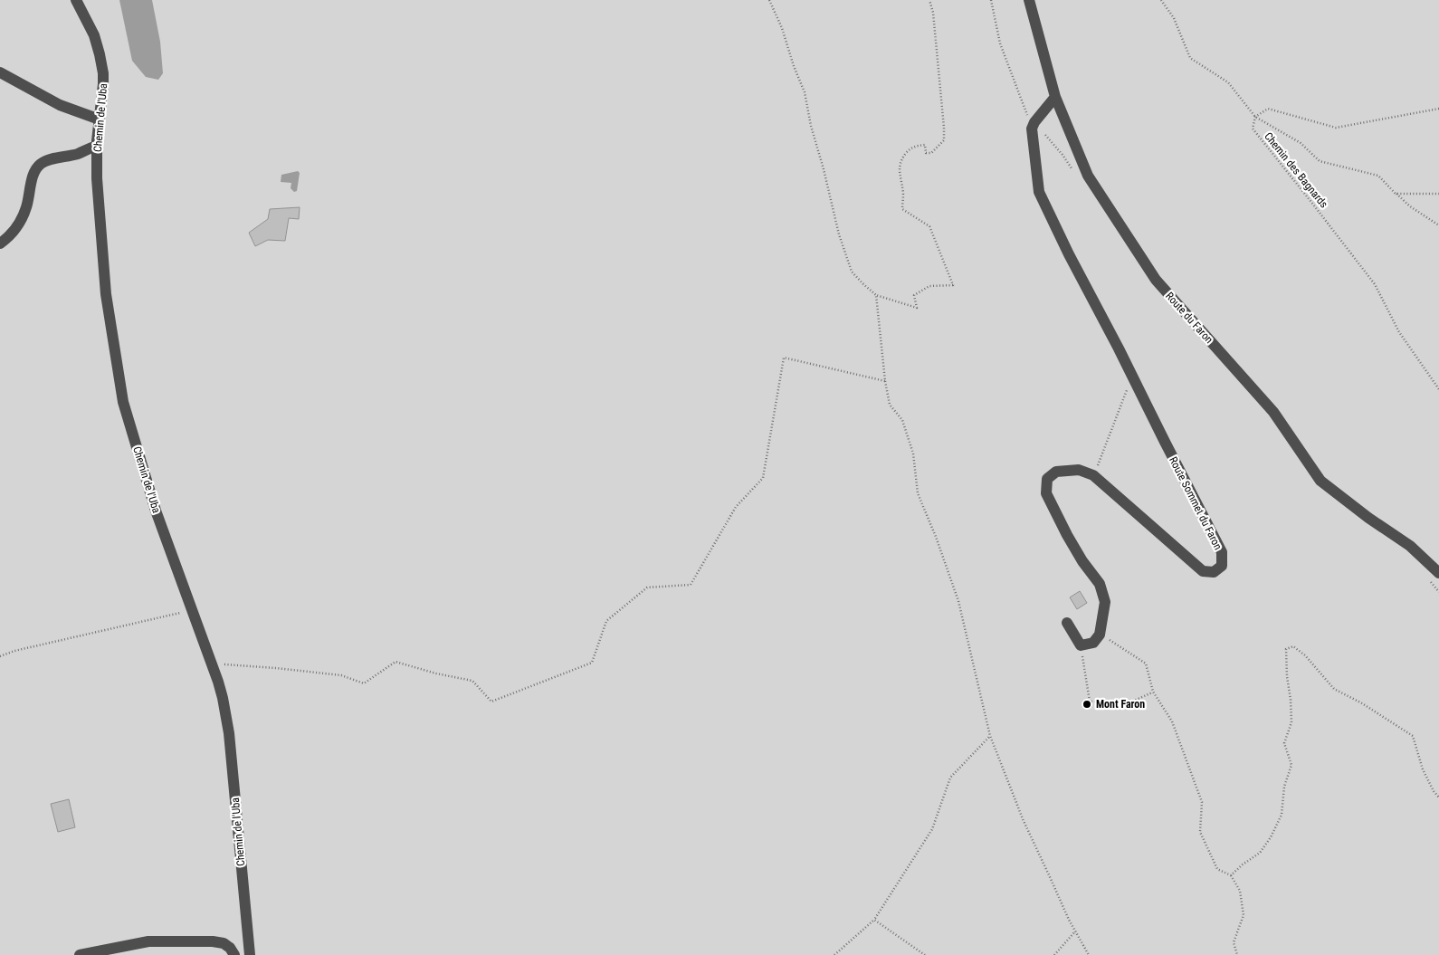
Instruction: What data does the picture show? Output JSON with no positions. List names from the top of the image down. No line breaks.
{"streets":{"street":["Chemin de l'Uba","Route du Faron","Route Sommet du Faron"],"path":["Chemin des Bagnards"]},"places":["Mont Faron"]}
